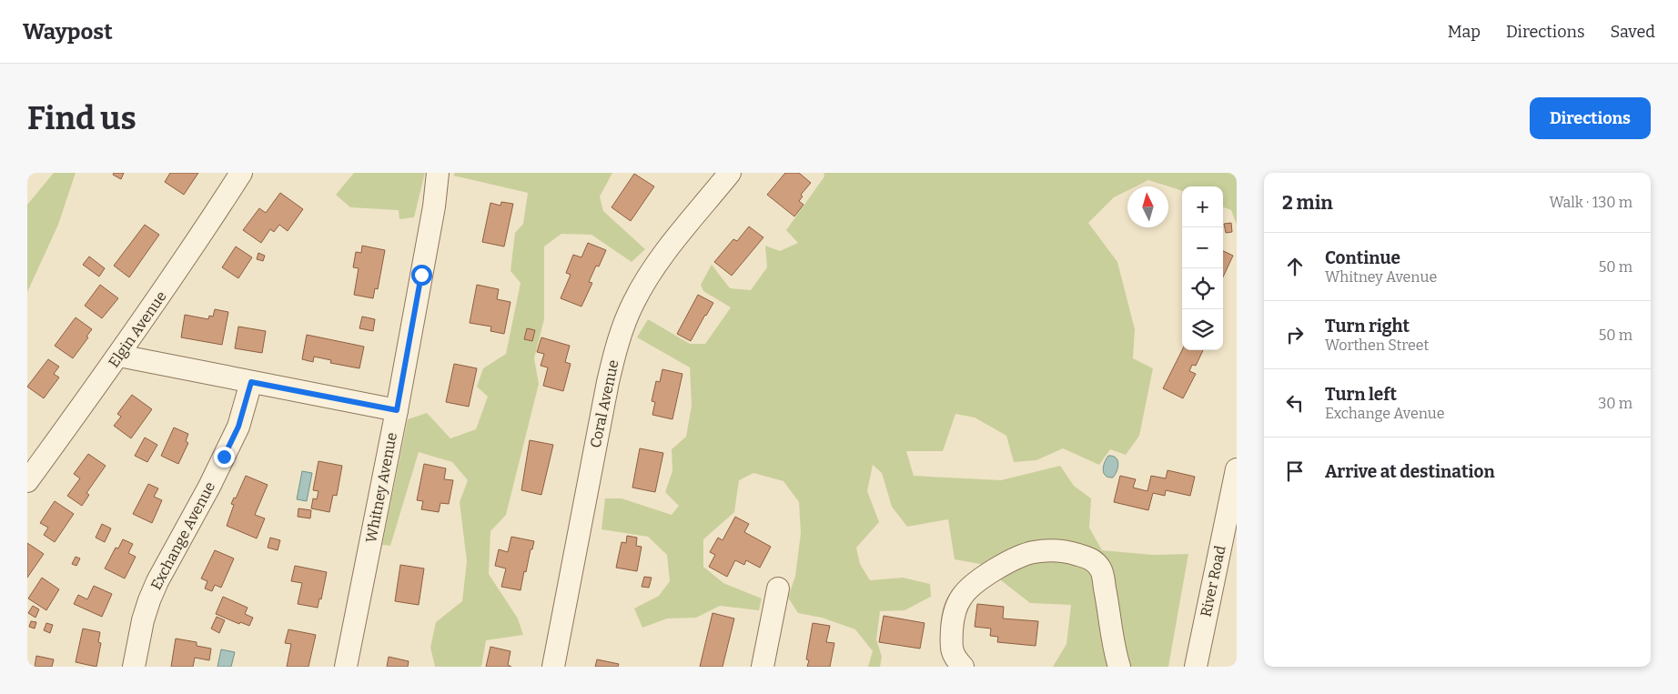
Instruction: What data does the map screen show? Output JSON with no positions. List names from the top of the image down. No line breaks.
{"streets":{"street":["Elgin Avenue","Coral Avenue","Whitney Avenue","Exchange Avenue","River Road"]},"north":"top","page":{"header":"Waypost","nav":["Map","Directions","Saved"],"buttons":"Directions","title":"Find us","heading":["2 min","Walk · 130 m"],"map_buttons":["+","−"],"list":[["Continue","Whitney Avenue","50 m"],["Turn right","Worthen Street","50 m"],["Turn left","Exchange Avenue","30 m"],"Arrive at destination"]}}
